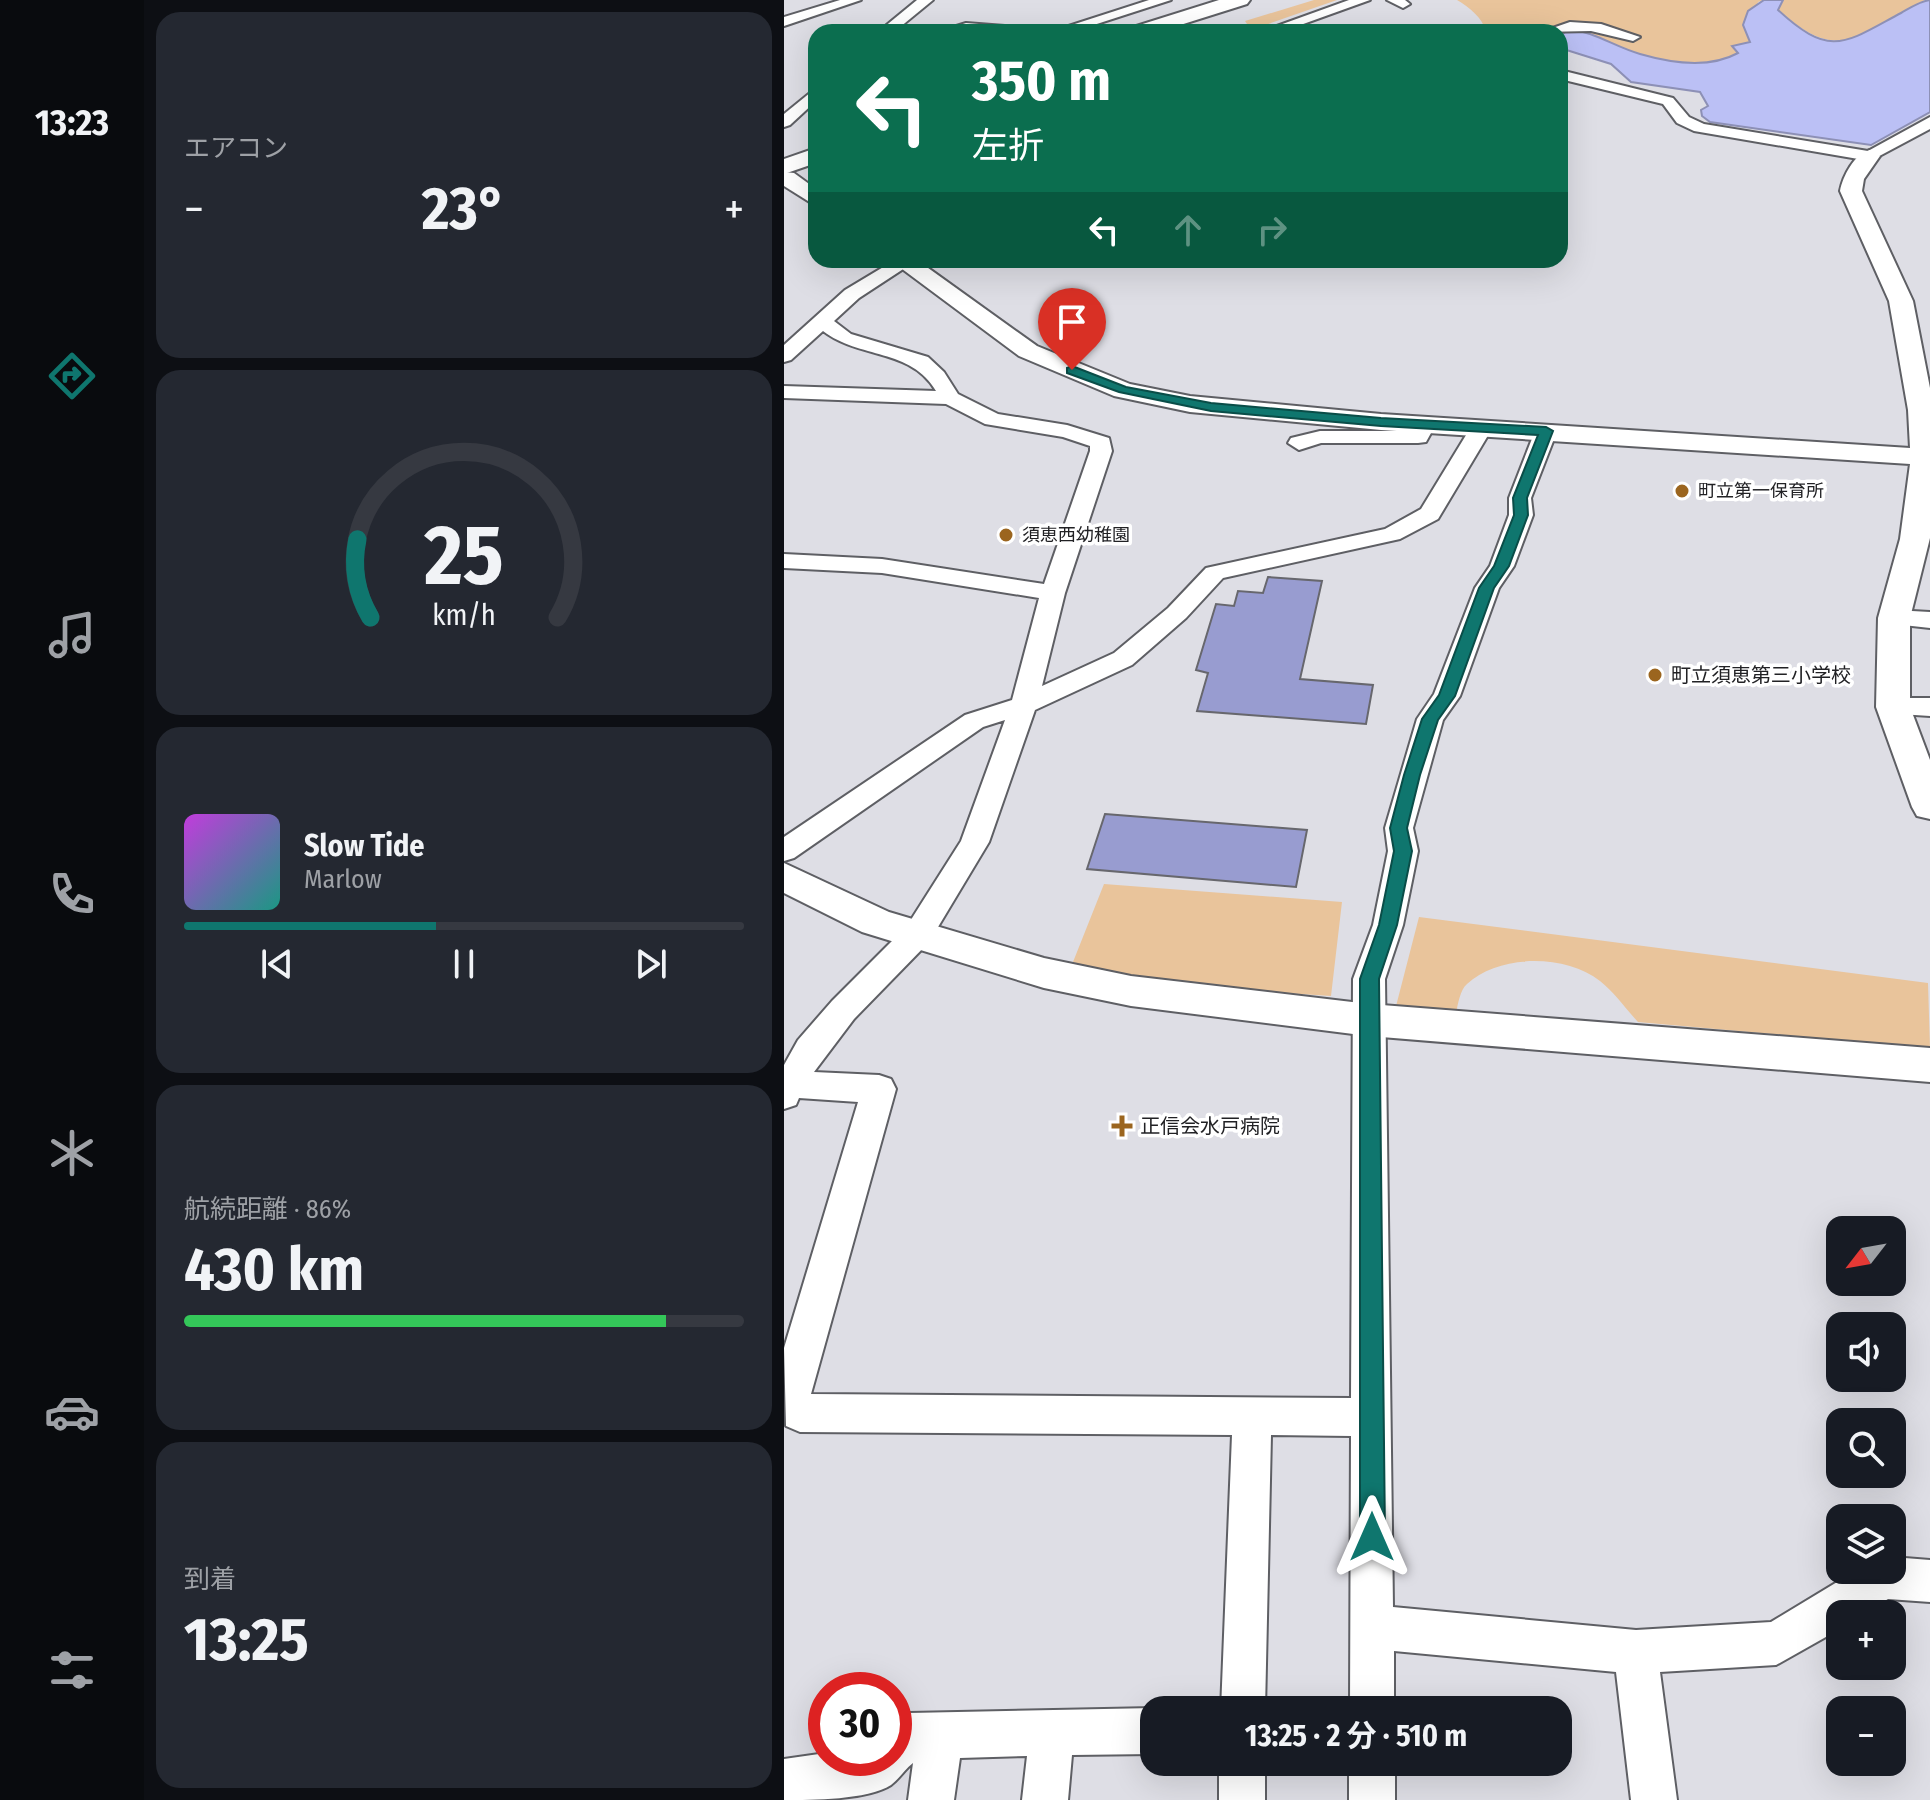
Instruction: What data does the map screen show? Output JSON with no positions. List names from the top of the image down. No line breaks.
{"places":{"other":["町立第一保育所","須恵西幼稚園","町立須恵第三小学校"],"health":["正信会水戸病院"]},"north":"bottom left","page":{"tabs":"13:23","tile":["エアコン",["航続距離 · 86%","430 km"],["到着","13:25"]],"turn":["350 m","左折"],"heat":["−","23°","+"],"song":["Slow Tide","Marlow"],"map_buttons":["+","−"],"limit":"30","trip":"13:25 · 2 分 · 510 m","gauge":["25","km/h"]}}
